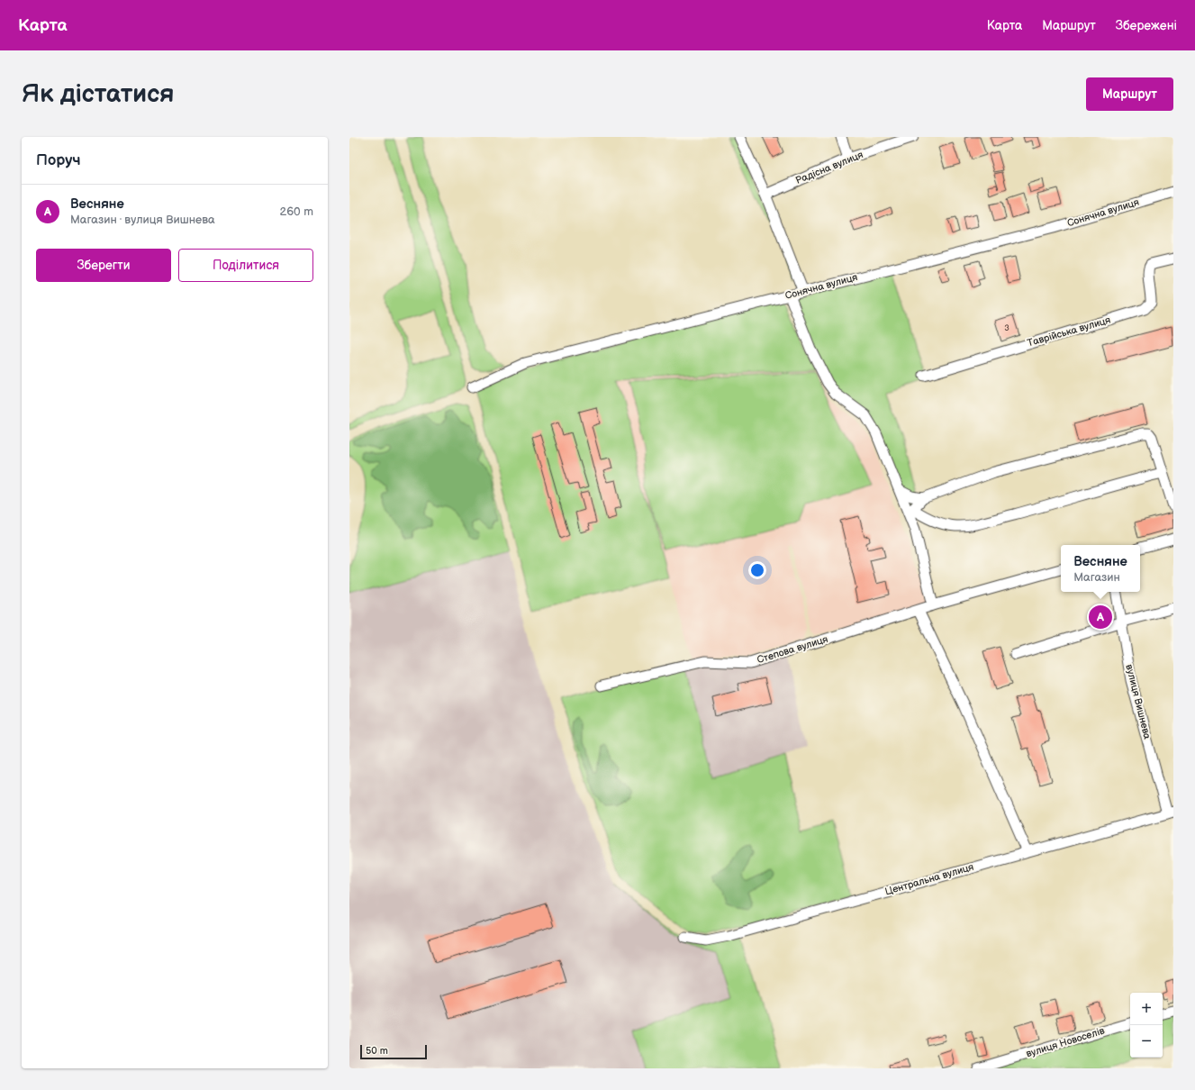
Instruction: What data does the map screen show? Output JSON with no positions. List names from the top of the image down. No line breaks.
{"streets":{"street":["Радісна вулиця","Сонячна вулиця","Таврійська вулиця","Степова вулиця","вулиця Вишнева","Центральна вулиця","вулиця Новоселів"]},"crossings":[["вулиця Вишнева","Центральна вулиця"]],"house_numbers":["3"],"scale_bar":"50 m","page":{"header":"Карта","nav":["Карта","Маршрут","Збережені"],"buttons":["Маршрут",["Зберегти","Поділитися"]],"title":"Як дістатися","heading":"Поруч","list":[{"mark":"A","name":"Весняне","note":"Магазин · вулиця Вишнева","value":"260 m"}],"popup":["Весняне","Магазин"],"pins":"A","map_buttons":["+","−"],"scale":"50 m"}}
